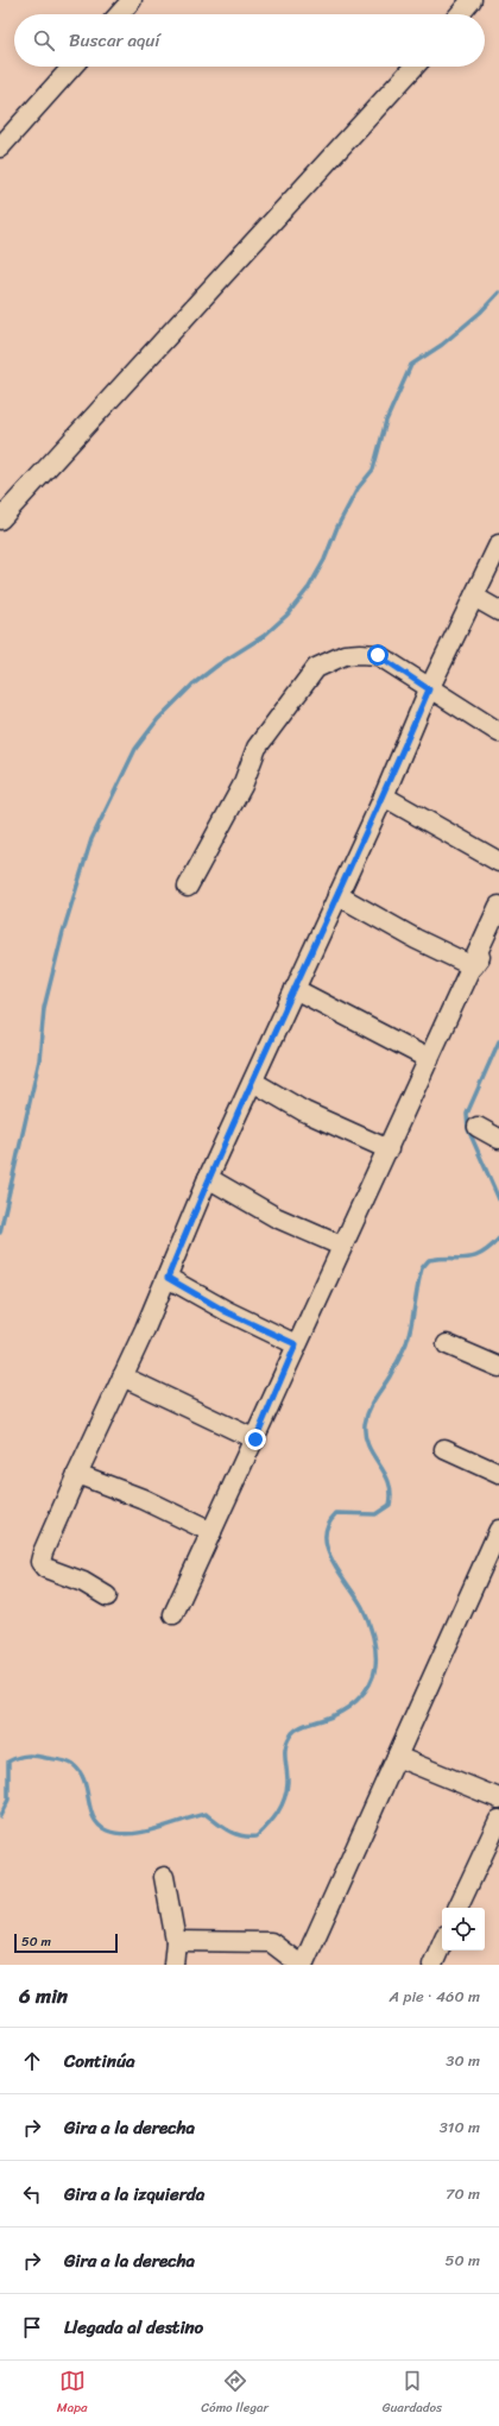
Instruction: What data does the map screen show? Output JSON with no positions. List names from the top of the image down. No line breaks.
{"scale_bar":"50 m","page":{"search":"Buscar aquí","scale":"50 m","heading":["6 min","A pie · 460 m"],"list":[["Continúa","30 m"],["Gira a la derecha","310 m"],["Gira a la izquierda","70 m"],["Gira a la derecha","50 m"],"Llegada al destino"],"nav":["Mapa","Cómo llegar","Guardados"]}}
